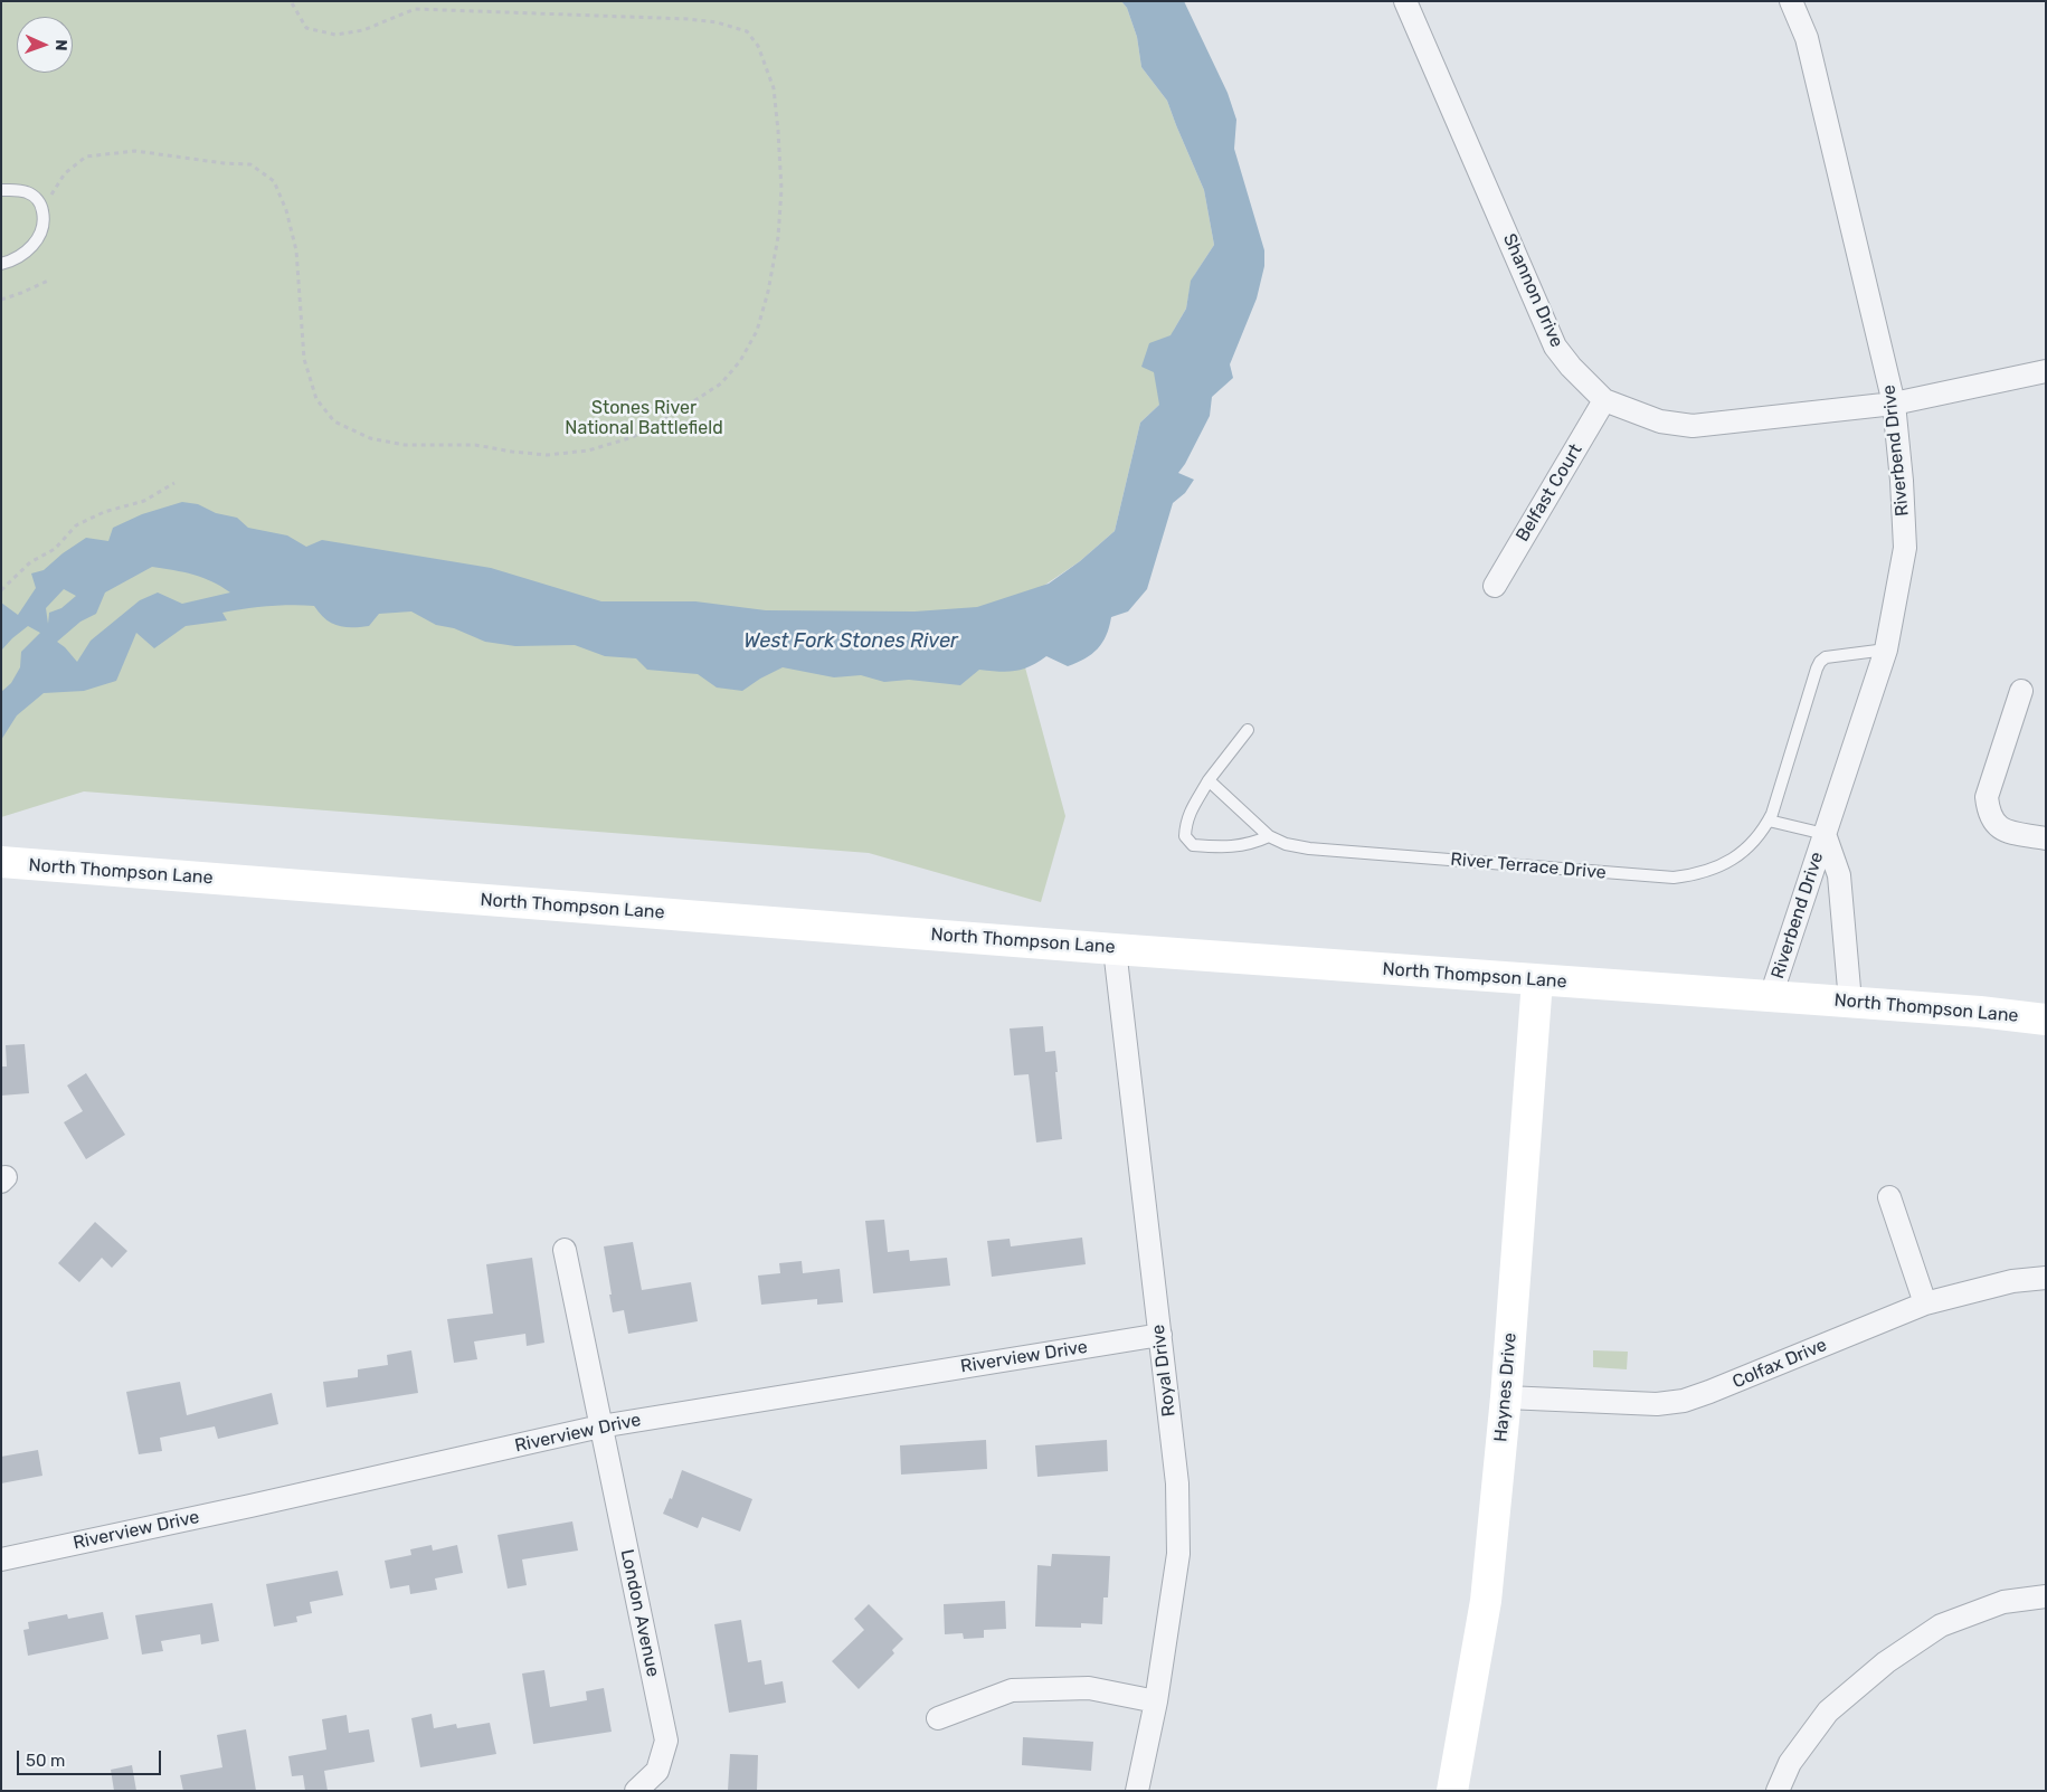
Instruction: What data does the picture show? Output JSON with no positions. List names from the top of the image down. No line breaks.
{"streets":{"main road":["North Thompson Lane","Haynes Drive"],"street":["Shannon Drive","Riverbend Drive","Belfast Court","Riverview Drive","Colfax Drive","Royal Drive","London Avenue"],"lane":["River Terrace Drive"]},"crossings":[["Shannon Drive","Riverbend Drive"],["Shannon Drive","Belfast Court"],["Riverbend Drive","River Terrace Drive"],["Riverbend Drive","North Thompson Lane"],["North Thompson Lane","Royal Drive"],["North Thompson Lane","Haynes Drive"],["Riverview Drive","Royal Drive"],["Riverview Drive","London Avenue"],["Colfax Drive","Haynes Drive"]],"water":["West Fork Stones River"],"parks":["Stones River National Battlefield"],"scale_bar":"50 m","north":"right"}
